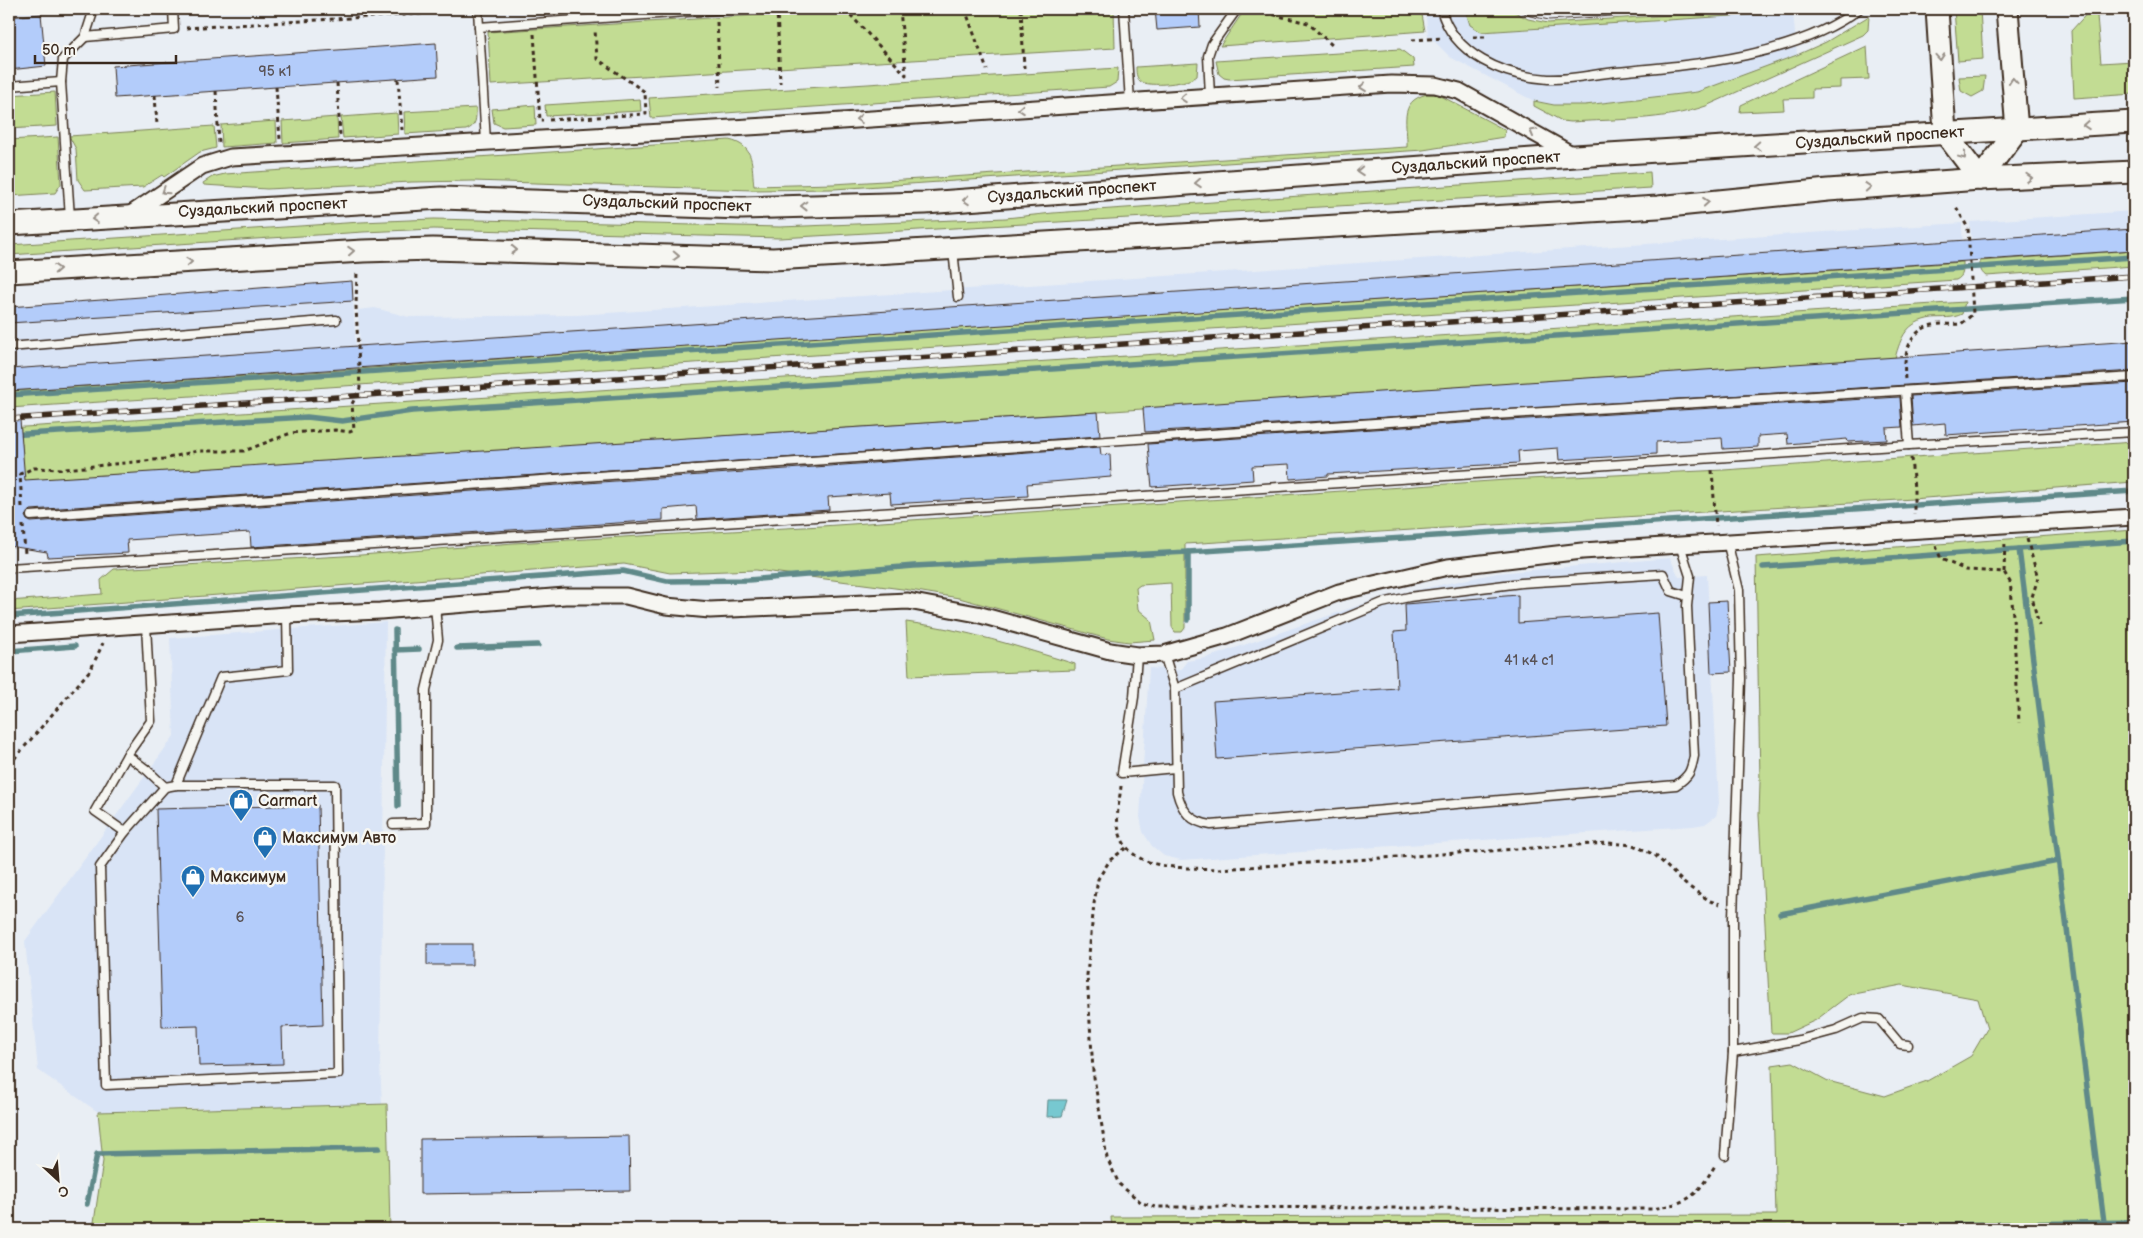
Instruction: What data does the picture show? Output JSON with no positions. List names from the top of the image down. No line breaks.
{"streets":{"main road":["Суздальский проспект"]},"places":{"shop":["Carmart","Максимум Авто","Максимум"]},"house_numbers":["95 к1","41 к4 с1","6"],"scale_bar":"50 m","north":"bottom right"}
